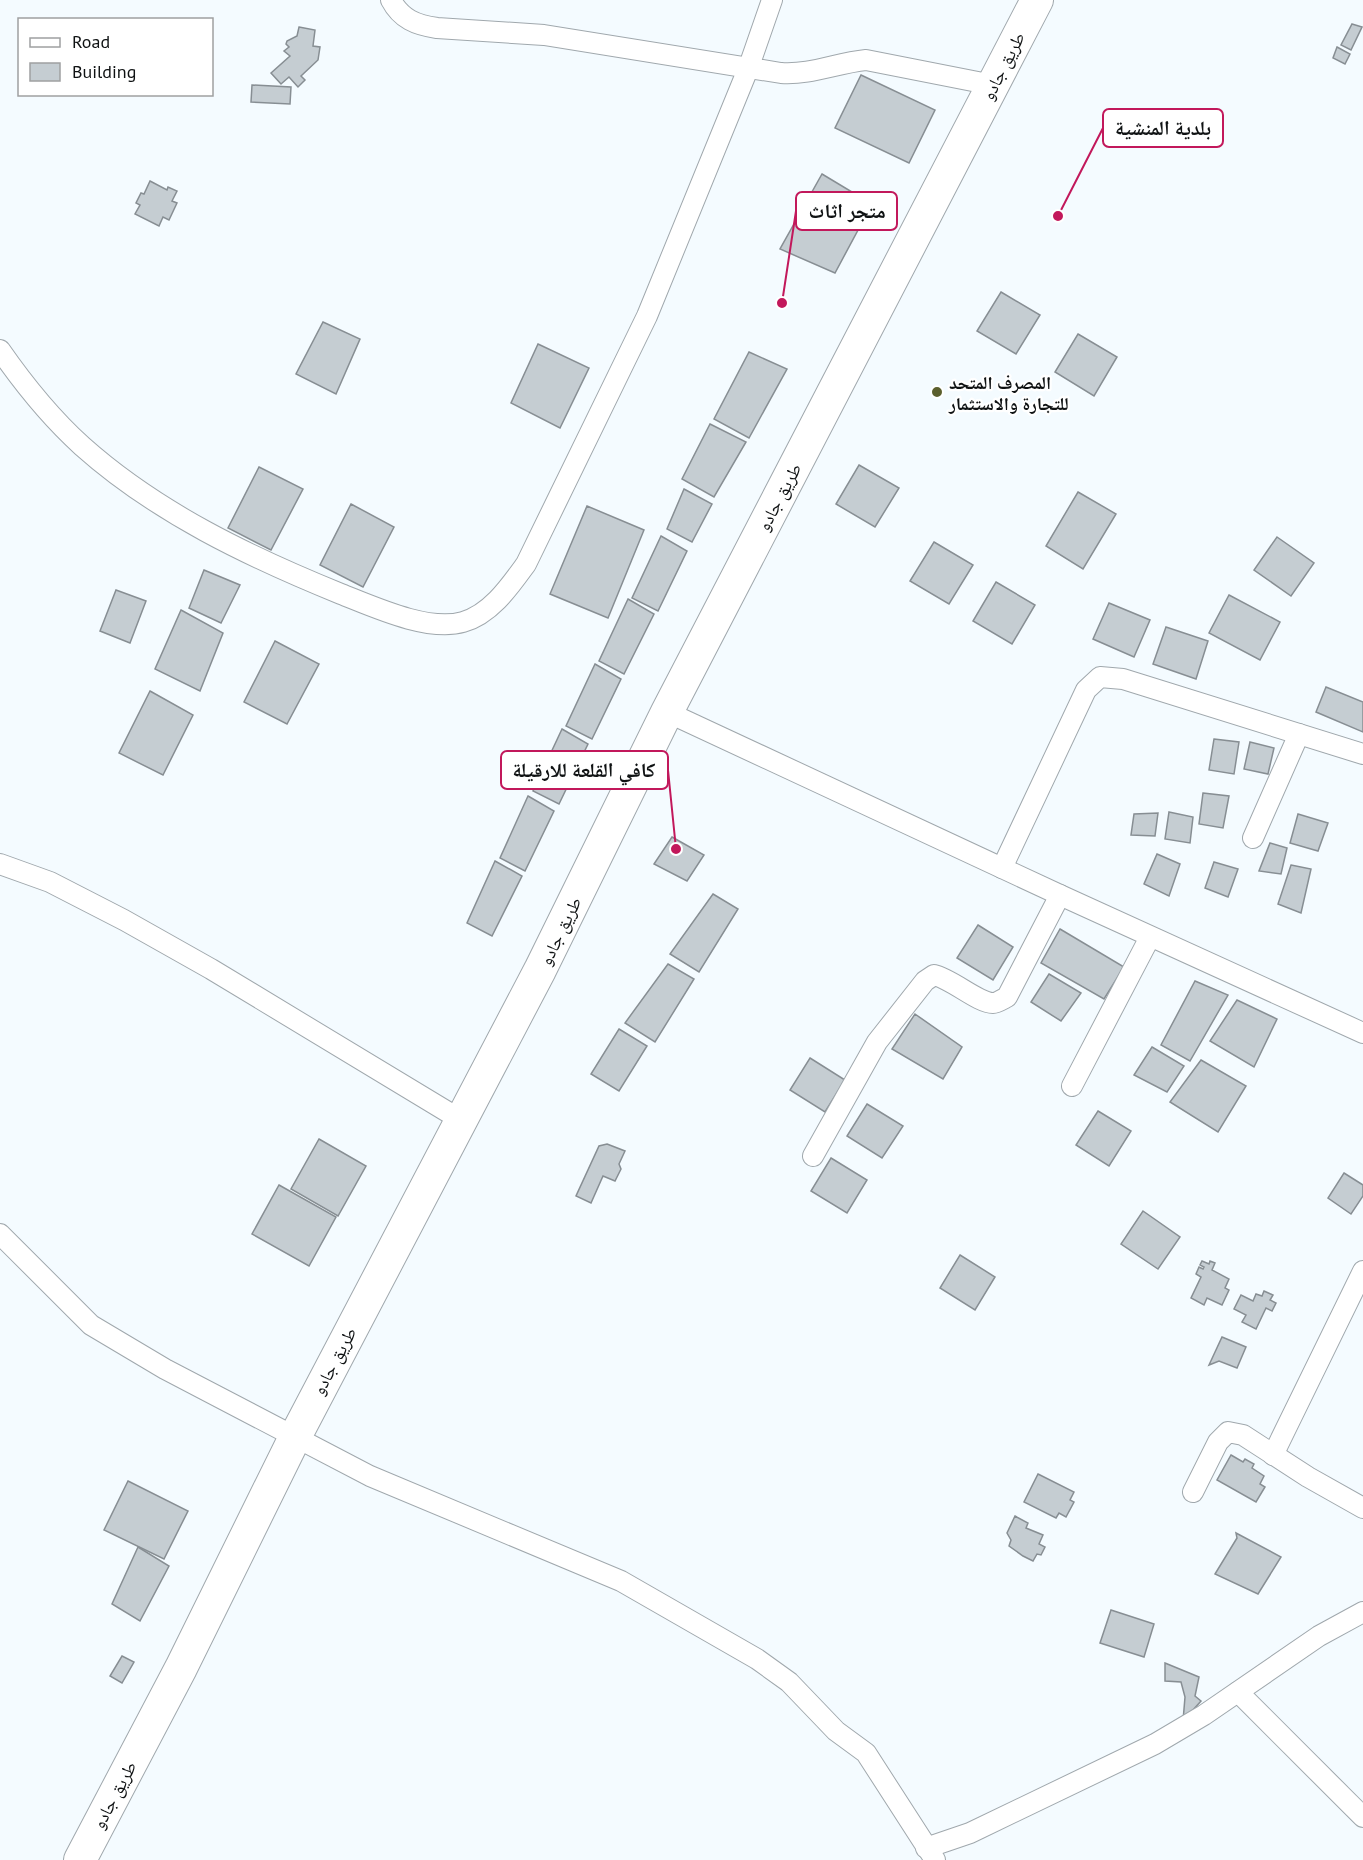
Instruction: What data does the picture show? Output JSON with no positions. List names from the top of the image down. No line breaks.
{"streets":{"highway":["طريق جادو"]},"places":["بلدية المنشية","متجر اثاث","المصرف المتحد للتجارة والاستثمار","كافي القلعة للارقيلة"],"legend":["Road","Building"]}
